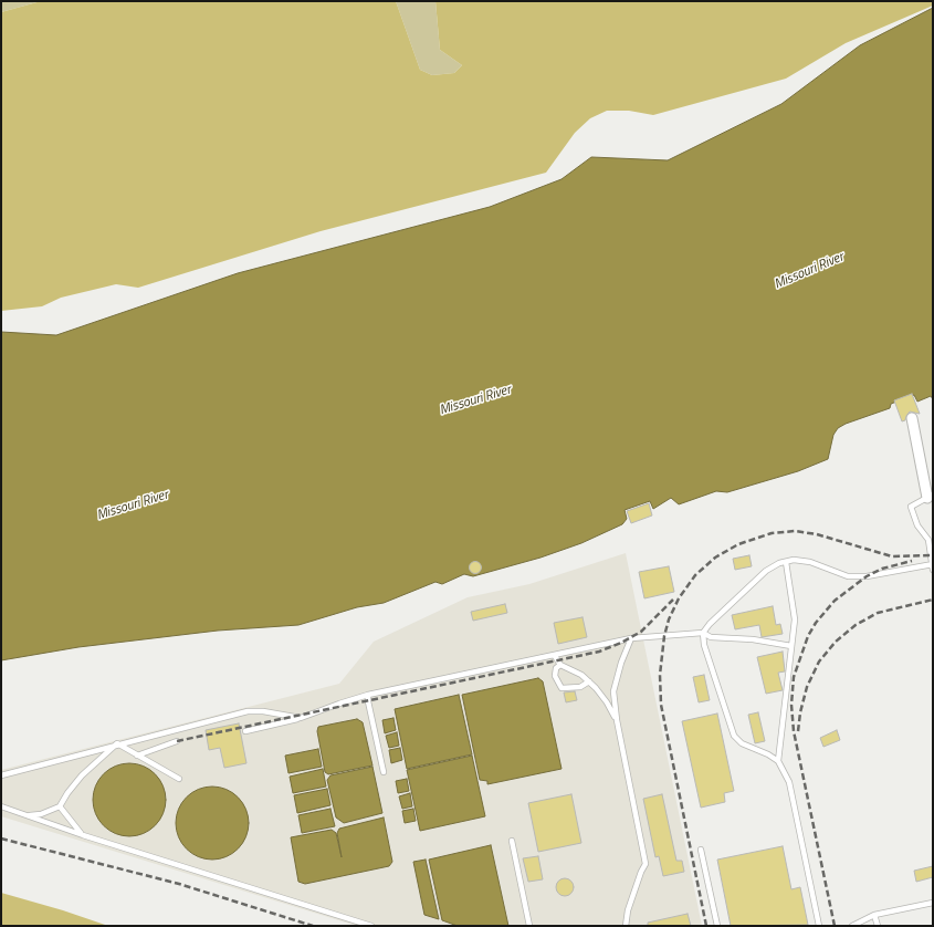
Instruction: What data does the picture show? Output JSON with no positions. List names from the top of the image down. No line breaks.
{"water":["Missouri River"]}
